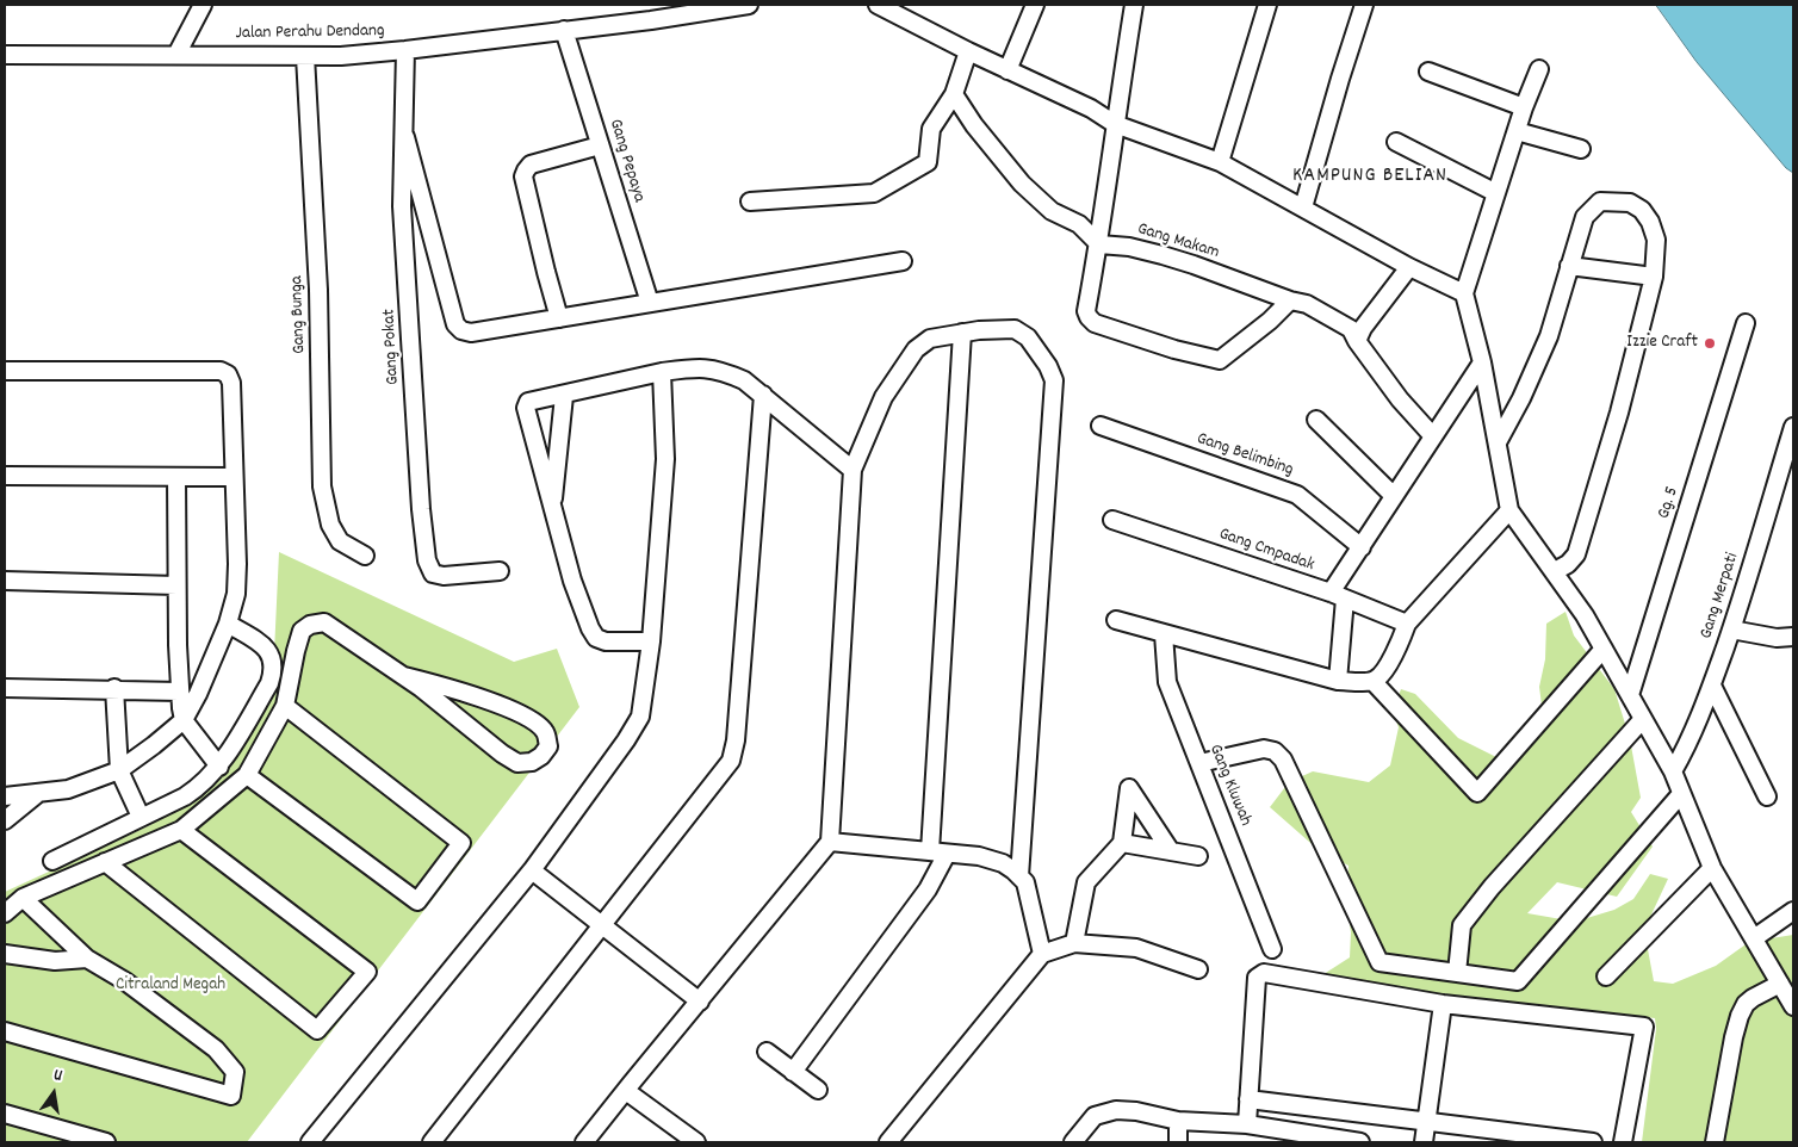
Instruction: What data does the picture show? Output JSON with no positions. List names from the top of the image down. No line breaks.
{"streets":{"street":["Jalan Perahu Dendang","Gang Pepaya","Gang Makam","Gang Bunga","Gang Pokat","Gang Belimbing","Gg. 5","Gang Cmpadak","Gang Merpati","Gang Kluwah"]},"crossings":[["Jalan Perahu Dendang","Gang Pepaya"],["Jalan Perahu Dendang","Gang Bunga"],["Jalan Perahu Dendang","Gang Pokat"]],"districts":["KAMPUNG BELIAN"],"parks":["Citraland Megah"],"places":["Izzie Craft"],"north":"top"}
